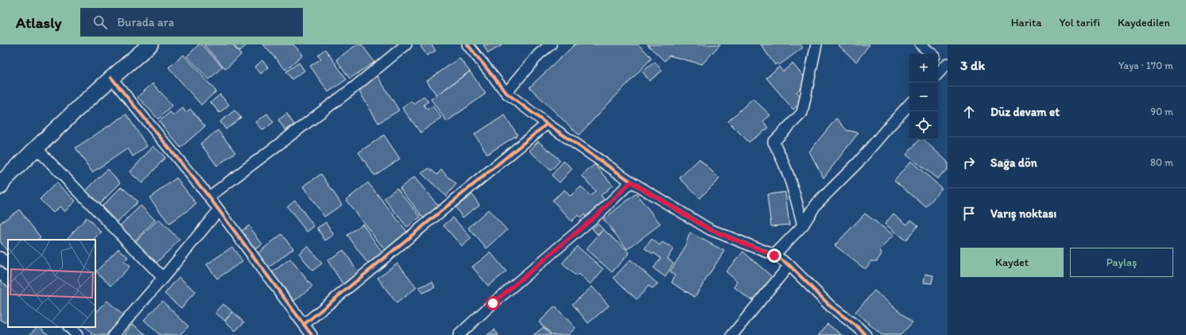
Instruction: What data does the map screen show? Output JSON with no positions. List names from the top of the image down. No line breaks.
{"page":{"header":"Atlasly","search":"Burada ara","nav":["Harita","Yol tarifi","Kaydedilen"],"heading":["3 dk","Yaya · 170 m"],"map_buttons":["+","−"],"list":[["Düz devam et","90 m"],["Sağa dön","80 m"],"Varış noktası"],"buttons":["Kaydet","Paylaş"]}}
